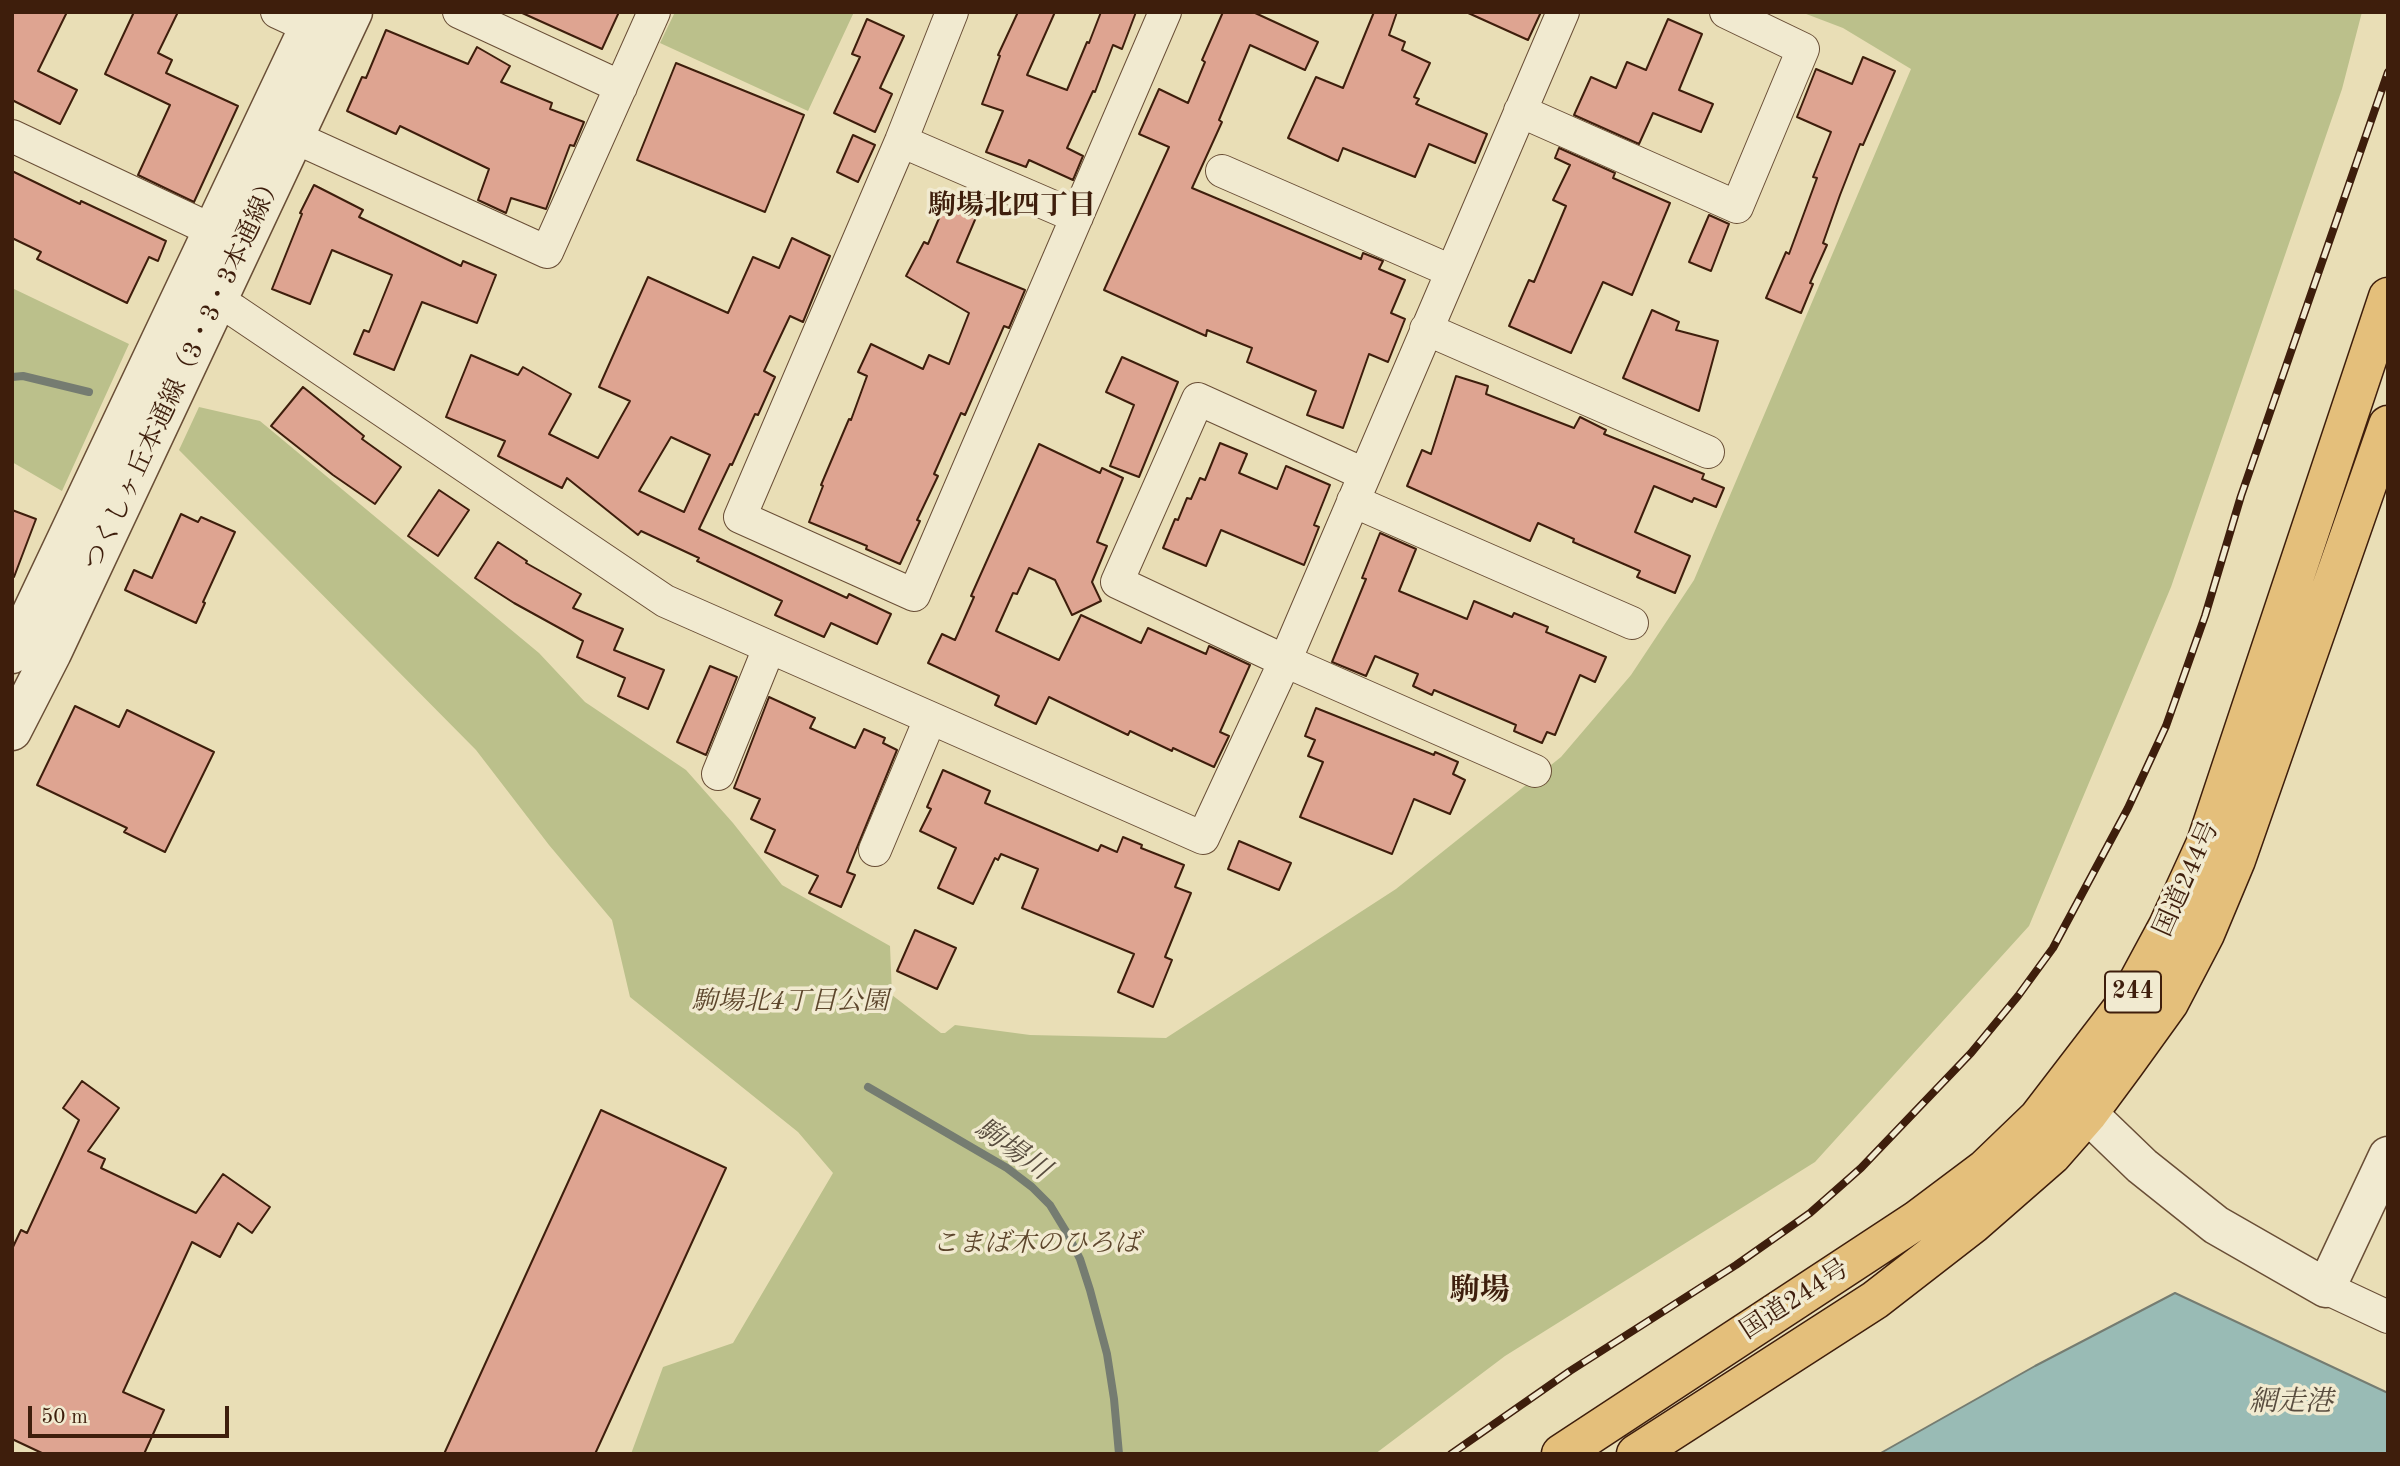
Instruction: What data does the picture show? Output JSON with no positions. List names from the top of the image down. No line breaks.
{"streets":{"highway":["国道244号","244"],"street":["つくしヶ丘本通線（3・3・3本通線）"]},"districts":["駒場北四丁目","駒場"],"water":["駒場川","網走港"],"parks":["駒場北4丁目公園","こまば木のひろば"],"scale_bar":"50 m"}
